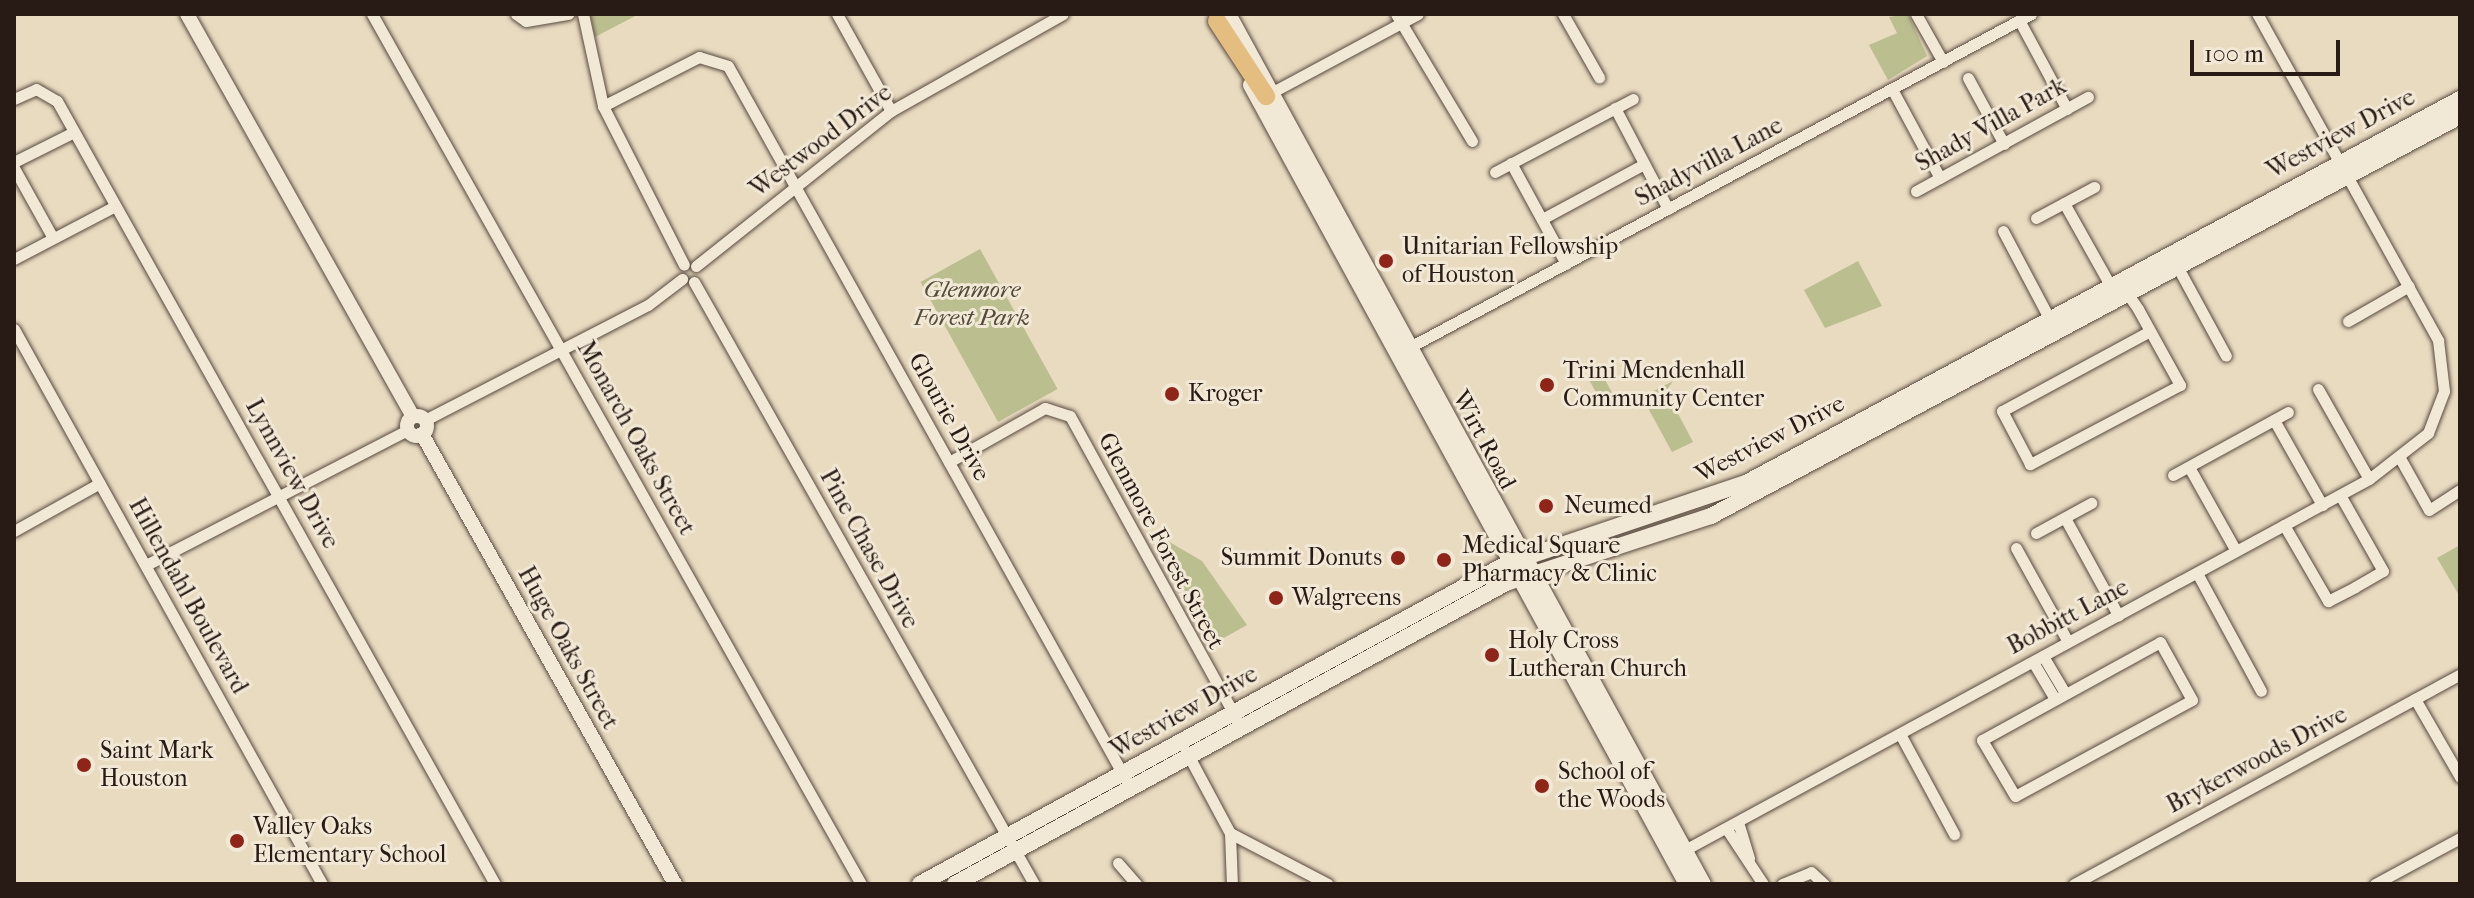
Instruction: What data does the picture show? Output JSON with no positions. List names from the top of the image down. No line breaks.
{"streets":{"main road":["Westview Drive","Wirt Road"],"street":["Shady Villa Park","Westwood Drive","Shadyvilla Lane","Glourie Drive","Monarch Oaks Street","Lynnview Drive","Glenmore Forest Street","Pine Chase Drive","Hillendahl Boulevard","Bobbitt Lane","Huge Oaks Street","Brykerwoods Drive"]},"crossings":[["Westview Drive","Glourie Drive"],["Westview Drive","Wirt Road"],["Westview Drive","Glenmore Forest Street"],["Westview Drive","Pine Chase Drive"],["Westwood Drive","Glourie Drive"],["Shadyvilla Lane","Wirt Road"],["Glourie Drive","Glenmore Forest Street"],["Wirt Road","Bobbitt Lane"]],"parks":["Glenmore Forest Park"],"places":["Unitarian Fellowship of Houston","Trini Mendenhall Community Center","Kroger","Neumed","Summit Donuts","Medical Square Pharmacy & Clinic","Walgreens","Holy Cross Lutheran Church","Saint Mark Houston","School of the Woods","Valley Oaks Elementary School"],"scale_bar":"100 m"}
